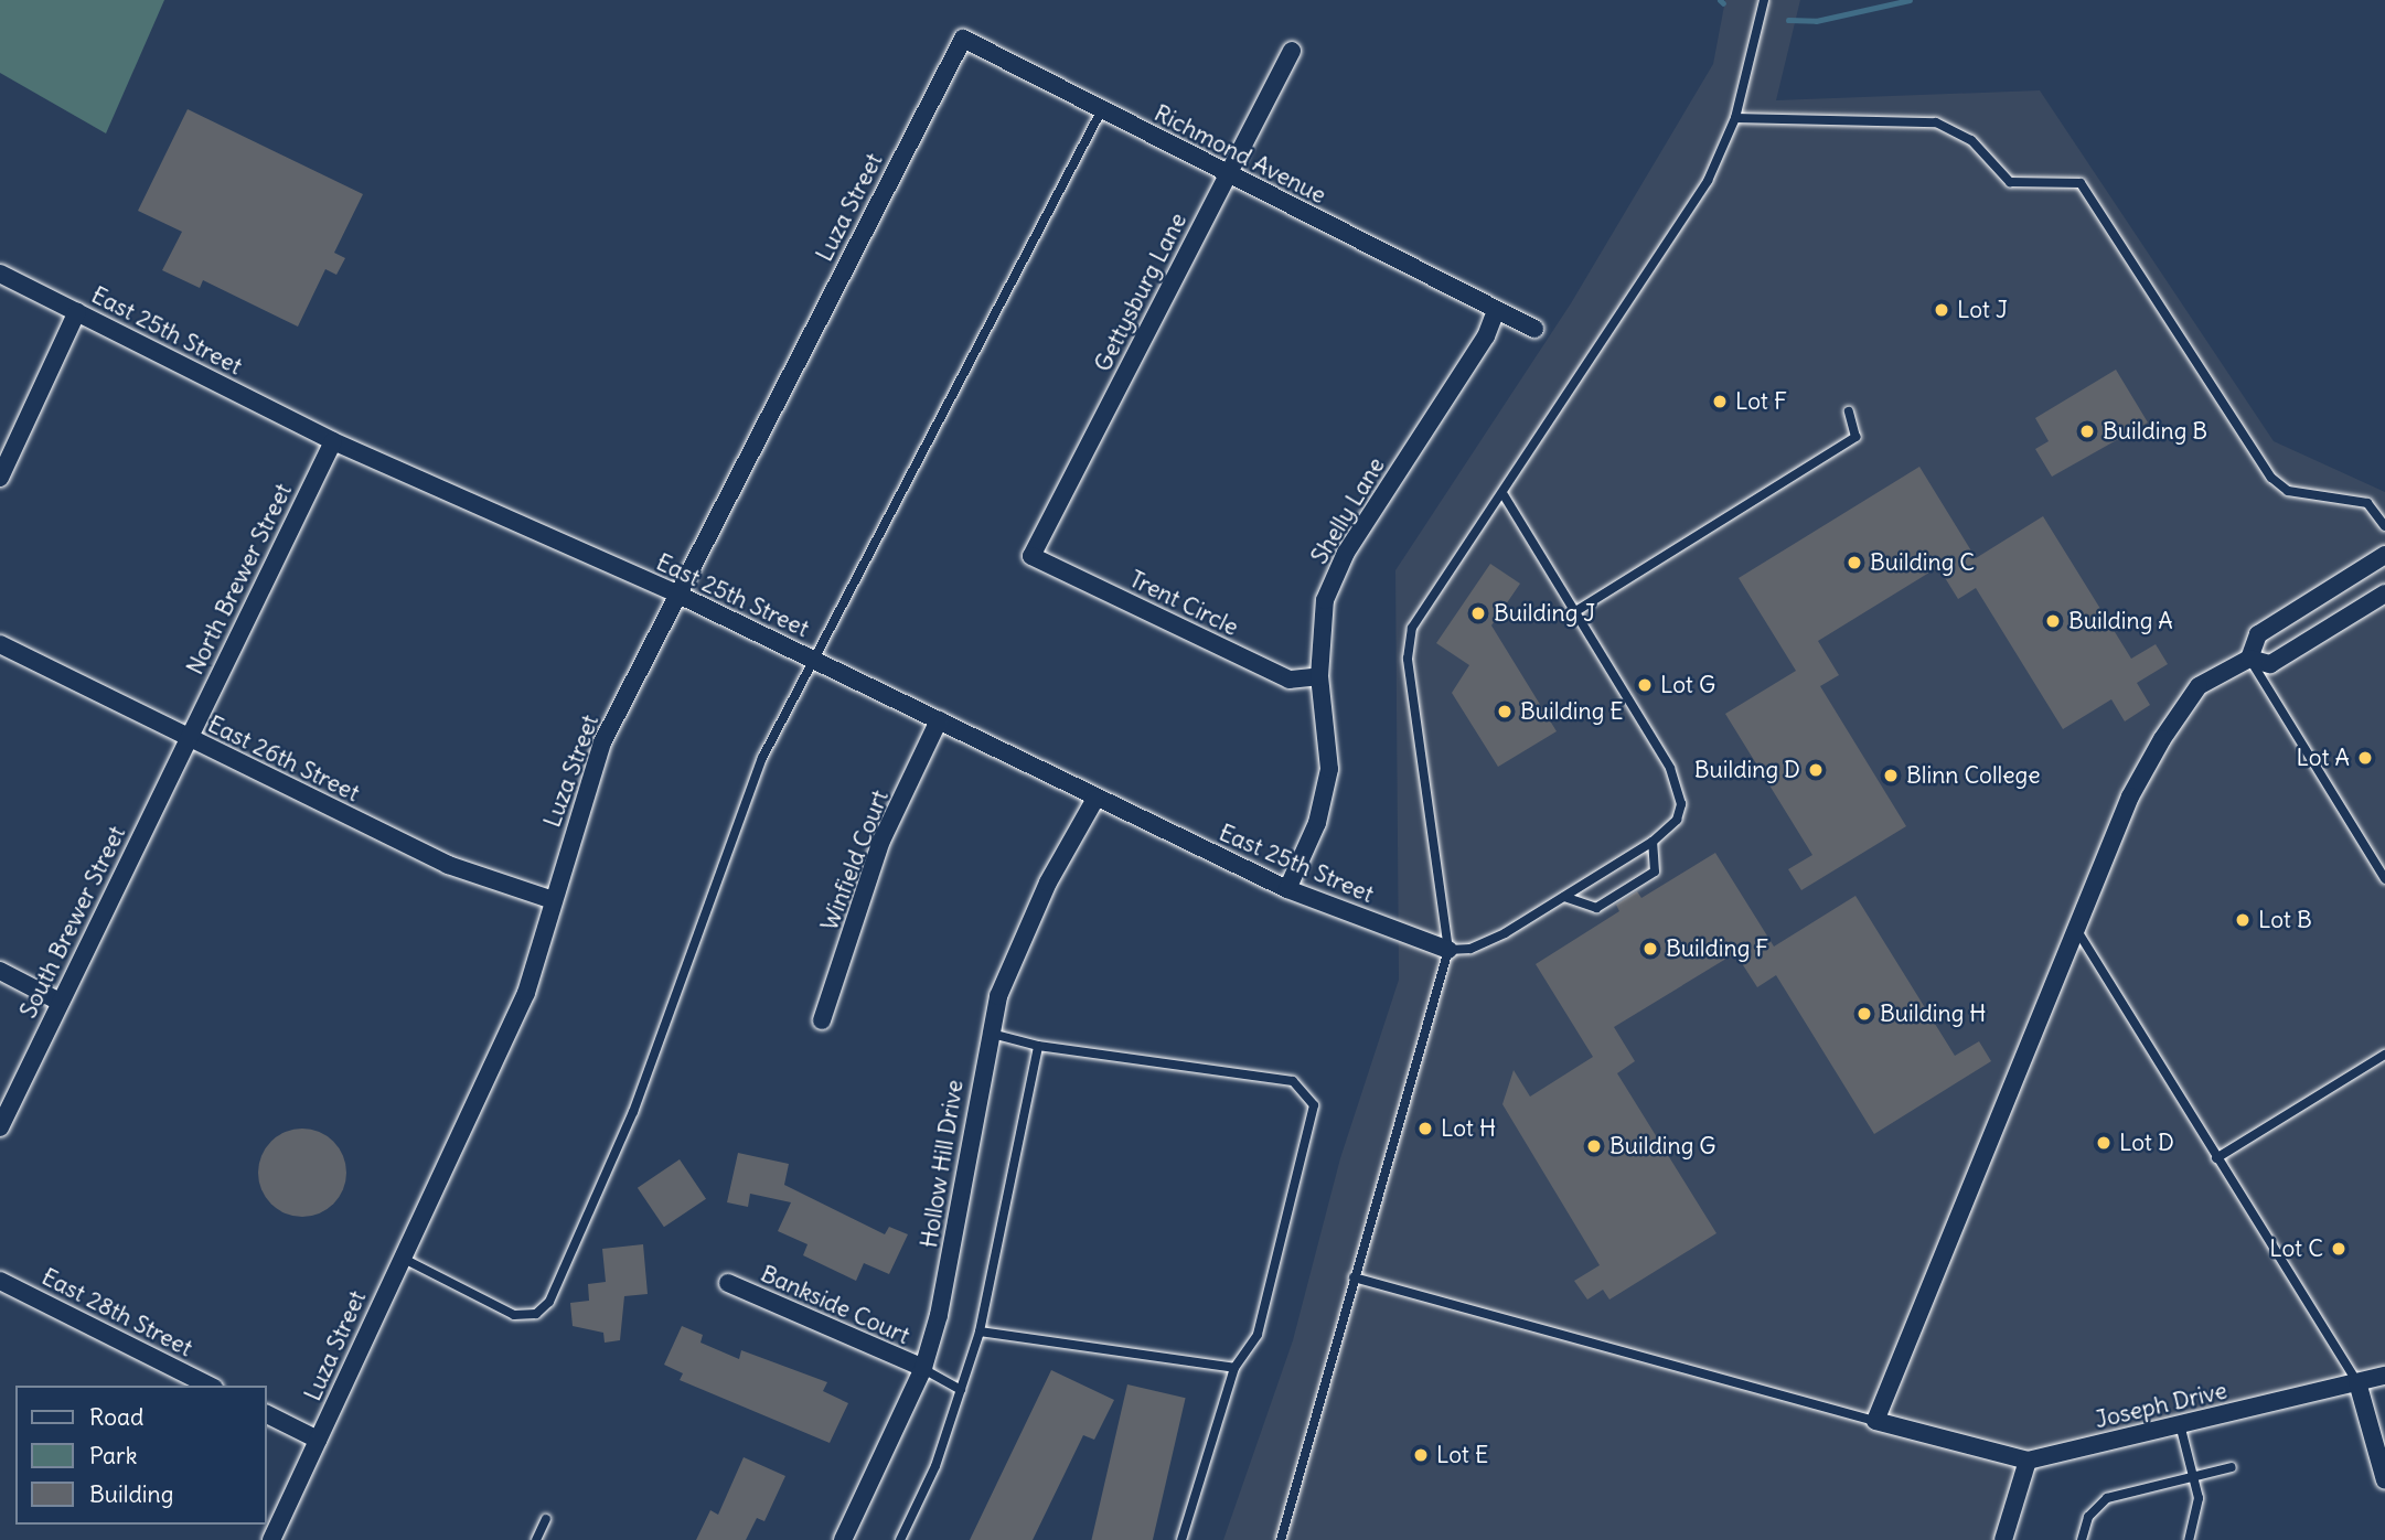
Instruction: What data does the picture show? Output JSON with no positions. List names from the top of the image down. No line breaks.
{"streets":{"street":["Richmond Avenue","Luza Street","Gettysburg Lane","East 25th Street","Shelly Lane","North Brewer Street","Trent Circle","East 26th Street","Winfield Court","South Brewer Street","Hollow Hill Drive","Bankside Court","East 28th Street","Joseph Drive"]},"crossings":[["Richmond Avenue","Luza Street"],["Richmond Avenue","Gettysburg Lane"],["Richmond Avenue","Shelly Lane"],["Luza Street","East 25th Street"],["Luza Street","East 26th Street"],["Gettysburg Lane","Trent Circle"],["East 25th Street","Shelly Lane"],["East 25th Street","North Brewer Street"],["East 25th Street","Winfield Court"],["East 25th Street","Hollow Hill Drive"],["Shelly Lane","Trent Circle"],["North Brewer Street","East 26th Street"],["North Brewer Street","South Brewer Street"],["East 26th Street","South Brewer Street"],["Hollow Hill Drive","Bankside Court"]],"places":["Lot J","Lot F","Building B","Building C","Building J","Building A","Lot G","Building E","Lot A","Building D","Blinn College","Lot B","Building F","Building H","Lot H","Lot D","Building G","Lot C","Lot E"],"legend":["Road","Park","Building"]}
